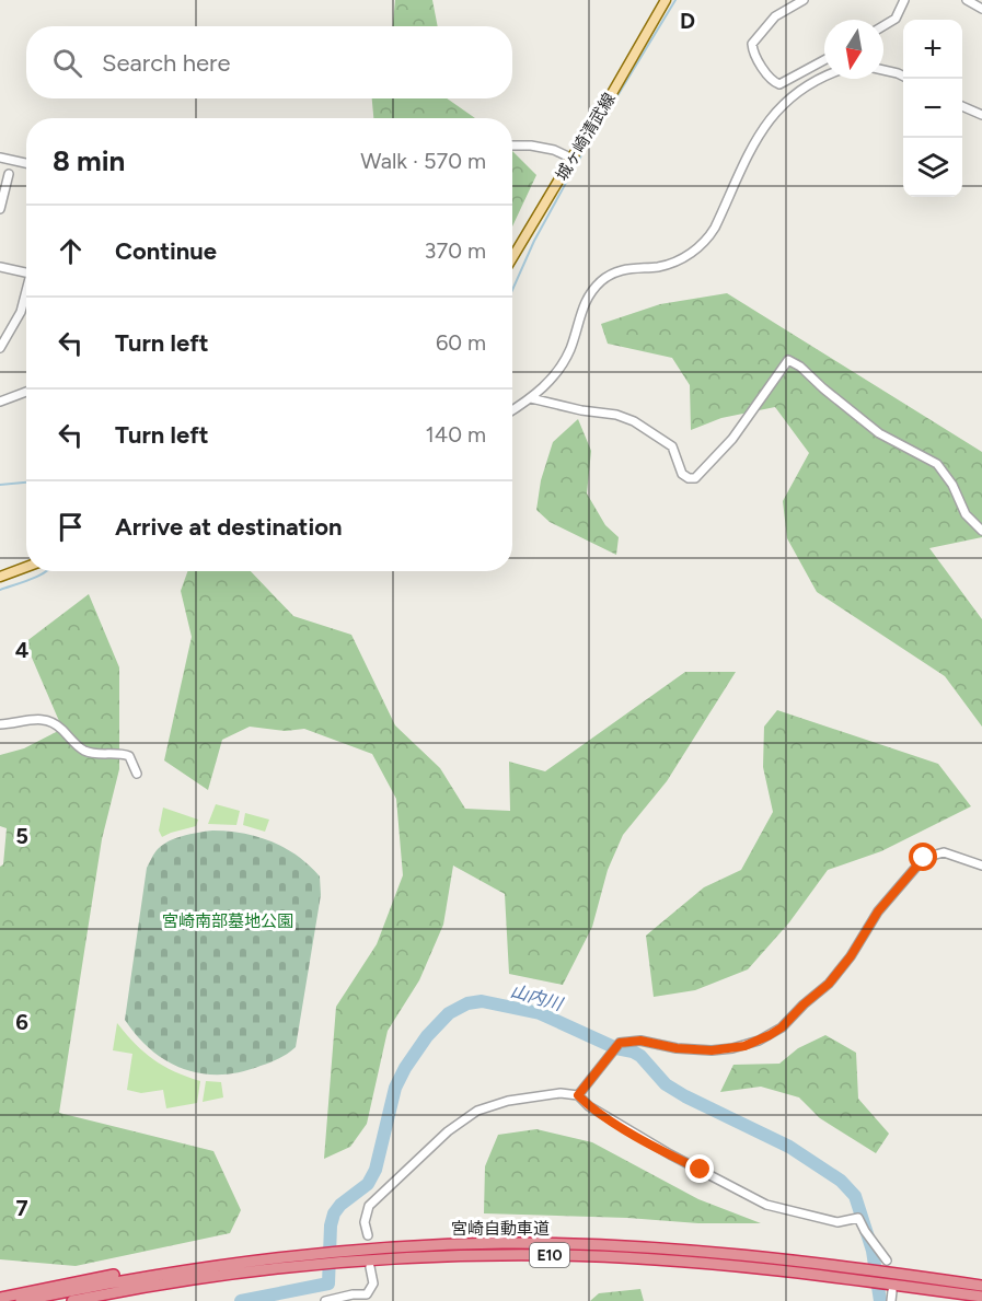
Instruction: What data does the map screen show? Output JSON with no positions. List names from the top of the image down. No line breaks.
{"streets":{"highway":["宮崎自動車道","E10"],"main road":["城ヶ崎清武線"]},"water":["山内川"],"parks":["宮崎南部墓地公園"],"north":"bottom","page":{"map_buttons":["+","−"],"search":"Search here","heading":["8 min","Walk · 570 m"],"list":[["Continue","370 m"],["Turn left","60 m"],["Turn left","140 m"],"Arrive at destination"]},"grid":{"columns":["D"],"rows":["4","5","6","7"]}}
